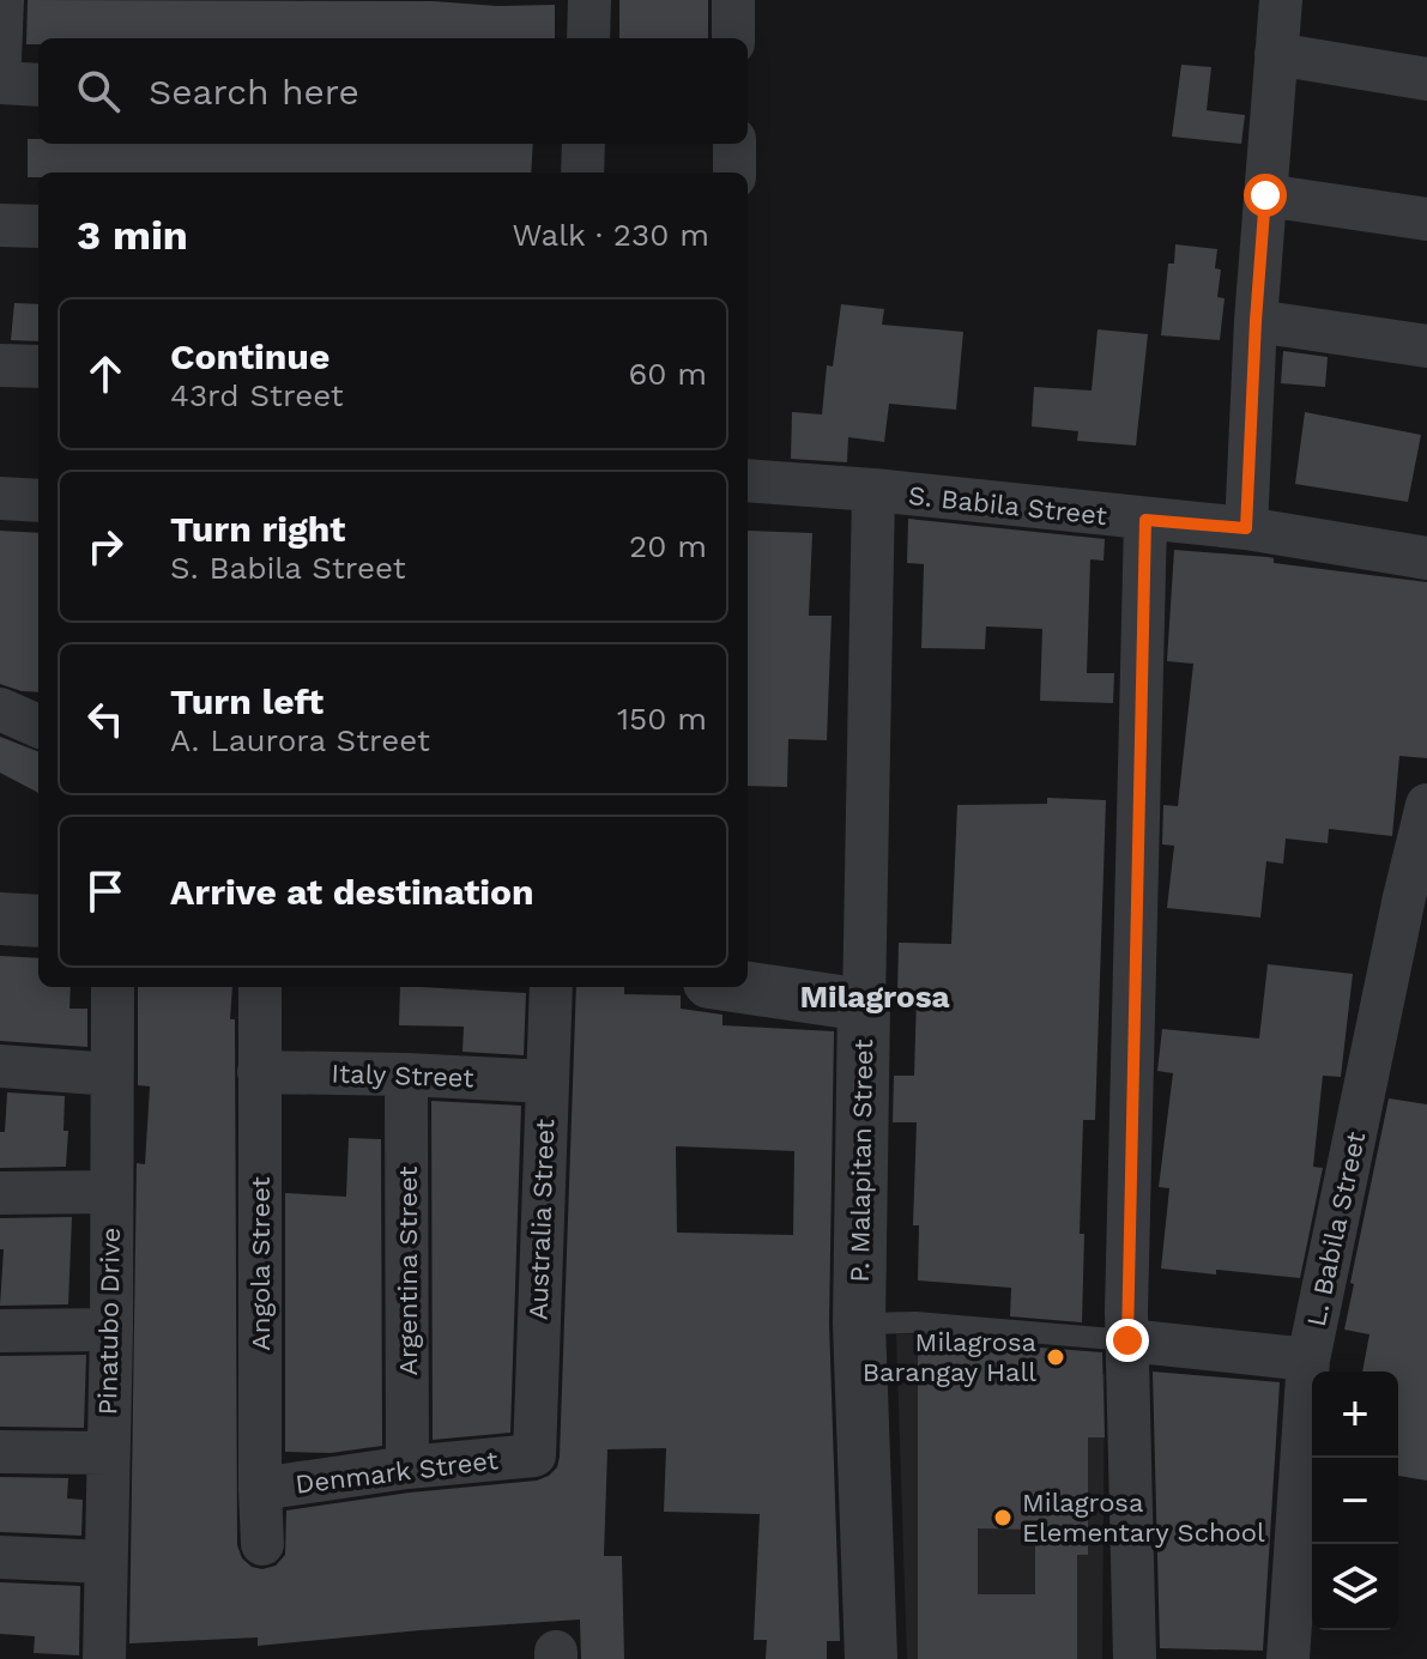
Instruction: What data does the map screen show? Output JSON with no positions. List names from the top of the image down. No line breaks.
{"streets":{"street":["S. Babila Street","Italy Street","P. Malapitan Street","Australia Street","L. Babila Street","Angola Street","Argentina Street","Pinatubo Drive","Denmark Street"]},"crossings":[["S. Babila Street","P. Malapitan Street"],["Italy Street","Australia Street"],["Italy Street","Angola Street"],["Italy Street","Argentina Street"],["Australia Street","Denmark Street"],["Angola Street","Denmark Street"],["Argentina Street","Denmark Street"]],"districts":["Milagrosa"],"places":["Milagrosa Barangay Hall","Milagrosa Elementary School"],"page":{"search":"Search here","heading":["3 min","Walk · 230 m"],"list":[["Continue","43rd Street","60 m"],["Turn right","S. Babila Street","20 m"],["Turn left","A. Laurora Street","150 m"],"Arrive at destination"],"map_buttons":["+","−"]}}
